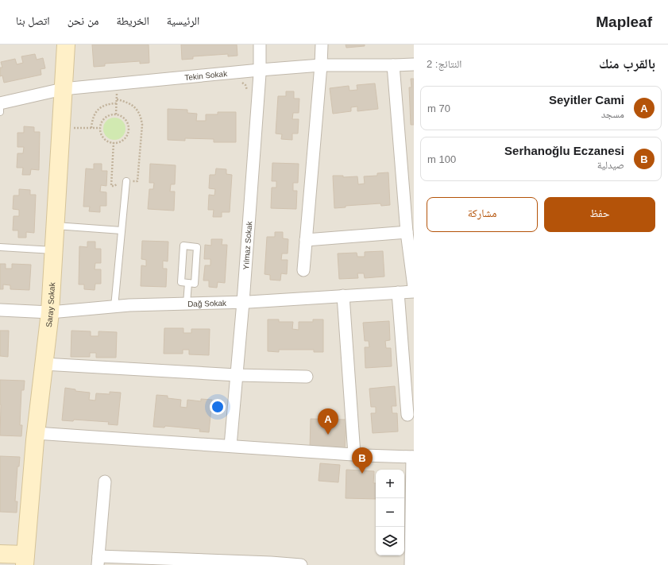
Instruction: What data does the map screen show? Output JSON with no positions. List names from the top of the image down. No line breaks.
{"streets":{"street":["Tekin Sokak","Yılmaz Sokak","Dağ Sokak","Saray Sokak"]},"crossings":[["Tekin Sokak","Yılmaz Sokak"],["Tekin Sokak","Saray Sokak"],["Yılmaz Sokak","Dağ Sokak"],["Dağ Sokak","Saray Sokak"]],"page":{"header":"Mapleaf","nav":["الرئيسية","الخريطة","من نحن","اتصل بنا"],"heading":["بالقرب منك","النتائج: 2"],"list":[{"mark":"A","name":"Seyitler Cami","note":"مسجد","value":"70 m"},{"mark":"B","name":"Serhanoğlu Eczanesi","note":"صيدلية","value":"100 m"}],"buttons":["حفظ","مشاركة"],"pins":["A","B"],"map_buttons":["+","−"]}}
